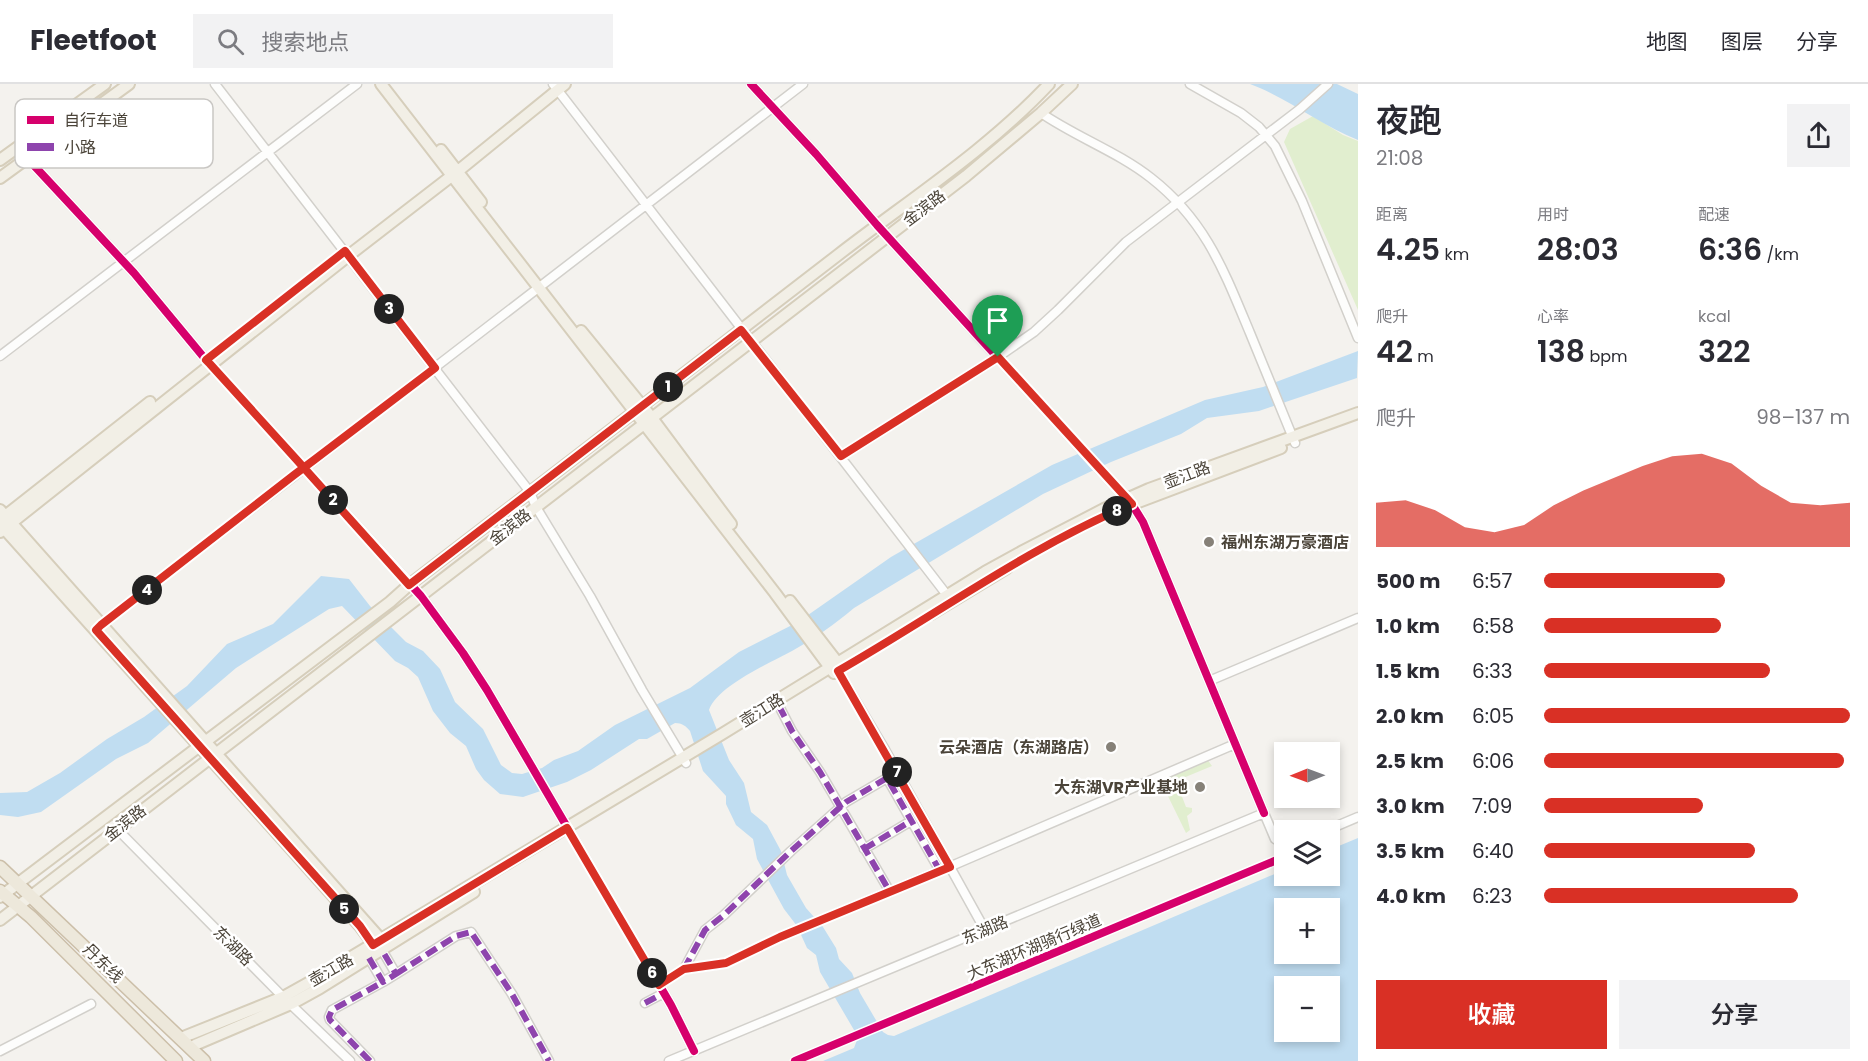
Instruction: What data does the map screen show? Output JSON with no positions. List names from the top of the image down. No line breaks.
{"streets":{"highway":["丹东线"],"main road":["金滨路","壶江路"],"street":["东湖路"],"cycle path":["大东湖环湖骑行绿道"]},"crossings":[["金滨路","东湖路"],["金滨路","丹东线"],["壶江路","东湖路"],["壶江路","丹东线"]],"places":["福州东湖万豪酒店","云朵酒店（东湖路店）","大东湖VR产业基地"],"legend":["自行车道","小路"],"north":"left","page":{"header":"Fleetfoot","search":"搜索地点","nav":["地图","图层","分享"],"heading":["夜跑","21:08"],"stats":[["距离","4.25 km"],["用时","28:03"],["配速","6:36 /km"],["爬升","42 m"],["心率","138 bpm"],["kcal","322"]],"pins":["3","1","2","8","4","7","5","6"],"chart":["爬升","98–137 m"],"list":[{"name":"500 m","note":"6:57"},{"name":"1.0 km","note":"6:58"},{"name":"1.5 km","note":"6:33"},{"name":"2.0 km","note":"6:05"},{"name":"2.5 km","note":"6:06"},{"name":"3.0 km","note":"7:09"},{"name":"3.5 km","note":"6:40"},{"name":"4.0 km","note":"6:23"}],"map_buttons":["+","−"],"buttons":["收藏","分享"]}}
